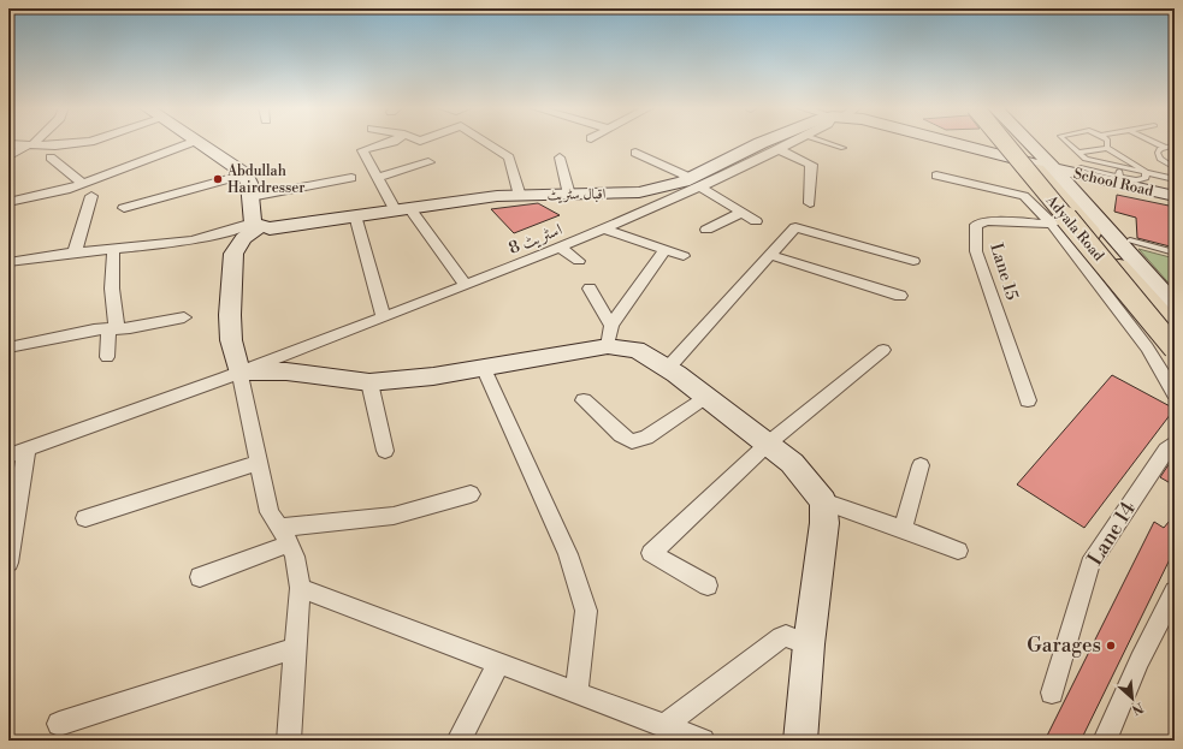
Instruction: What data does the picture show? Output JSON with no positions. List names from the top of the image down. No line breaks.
{"streets":{"main road":["Adyala Road"],"street":["School Road","اقبال سٹریٹ","اسٹریٹ 8","Lane 15","Lane 14"]},"crossings":[["School Road","اقبال سٹریٹ"],["اقبال سٹریٹ","اسٹریٹ 8"]],"places":["Abdullah Hairdresser","Garages"],"north":"bottom right"}
